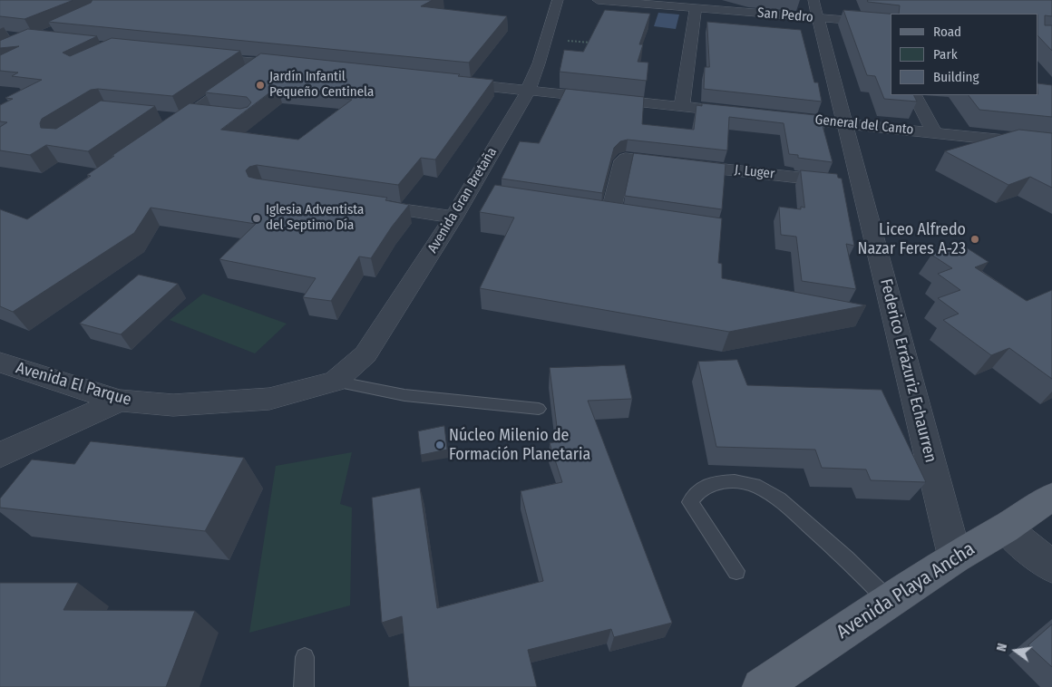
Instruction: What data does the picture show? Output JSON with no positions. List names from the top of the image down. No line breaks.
{"streets":{"main road":["Avenida Playa Ancha"],"street":["San Pedro","General del Canto","J. Luger","Avenida Gran Bretaña","Federico Errázuriz Echaurren","Avenida El Parque"]},"crossings":[["San Pedro","Federico Errázuriz Echaurren"],["General del Canto","Federico Errázuriz Echaurren"],["J. Luger","Federico Errázuriz Echaurren"],["Avenida Gran Bretaña","Avenida El Parque"],["Federico Errázuriz Echaurren","Avenida Playa Ancha"]],"places":["Jardín Infantil Pequeño Centinela","Iglesia Adventista del Septimo Día","Liceo Alfredo Nazar Feres A-23","Núcleo Milenio de Formación Planetaria"],"legend":["Road","Park","Building"],"north":"left"}
